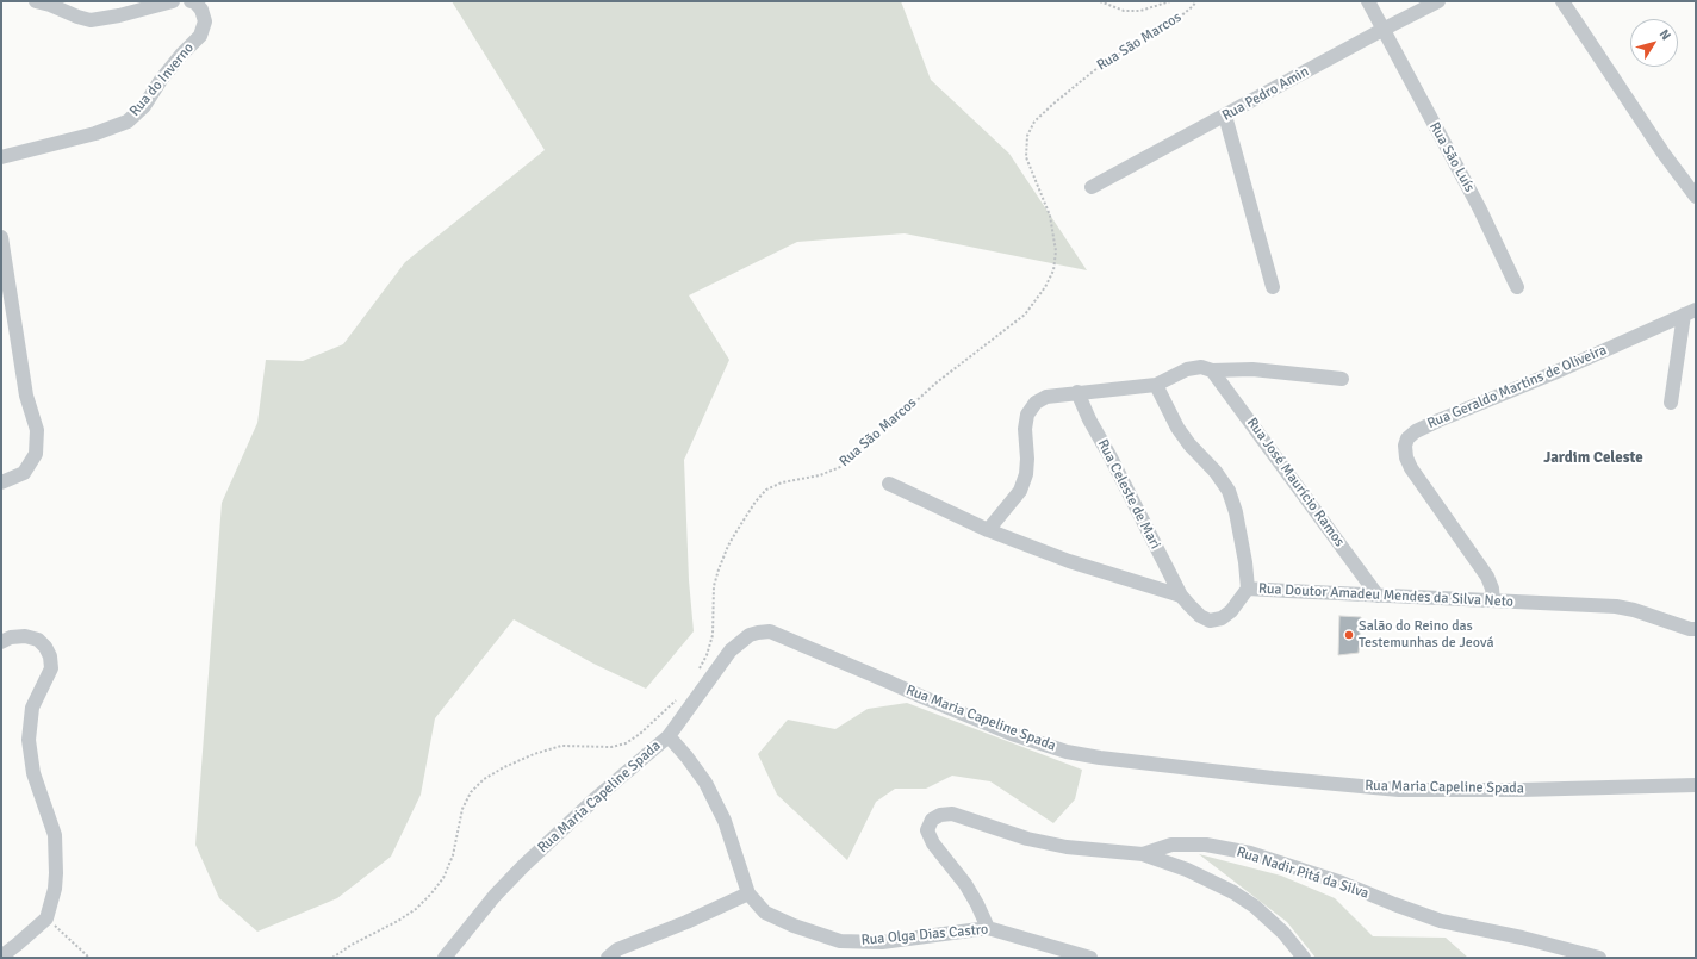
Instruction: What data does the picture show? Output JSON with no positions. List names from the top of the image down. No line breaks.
{"streets":{"street":["Rua do Inverno","Rua Pedro Amin","Rua São Luís","Rua Geraldo Martins de Oliveira","Rua José Maurício Ramos","Rua Celeste de Mari","Rua Doutor Amadeu Mendes da Silva Neto","Rua Maria Capeline Spada","Rua Nadir Pitá da Silva","Rua Olga Dias Castro"],"path":["Rua São Marcos"]},"crossings":[["Rua Pedro Amin","Rua São Luís"],["Rua Geraldo Martins de Oliveira","Rua Doutor Amadeu Mendes da Silva Neto"],["Rua José Maurício Ramos","Rua Doutor Amadeu Mendes da Silva Neto"],["Rua Celeste de Mari","Rua Doutor Amadeu Mendes da Silva Neto"],["Rua Maria Capeline Spada","Rua Olga Dias Castro"],["Rua Nadir Pitá da Silva","Rua Olga Dias Castro"]],"districts":["Jardim Celeste"],"places":["Salão do Reino das Testemunhas de Jeová"],"north":"top right"}
